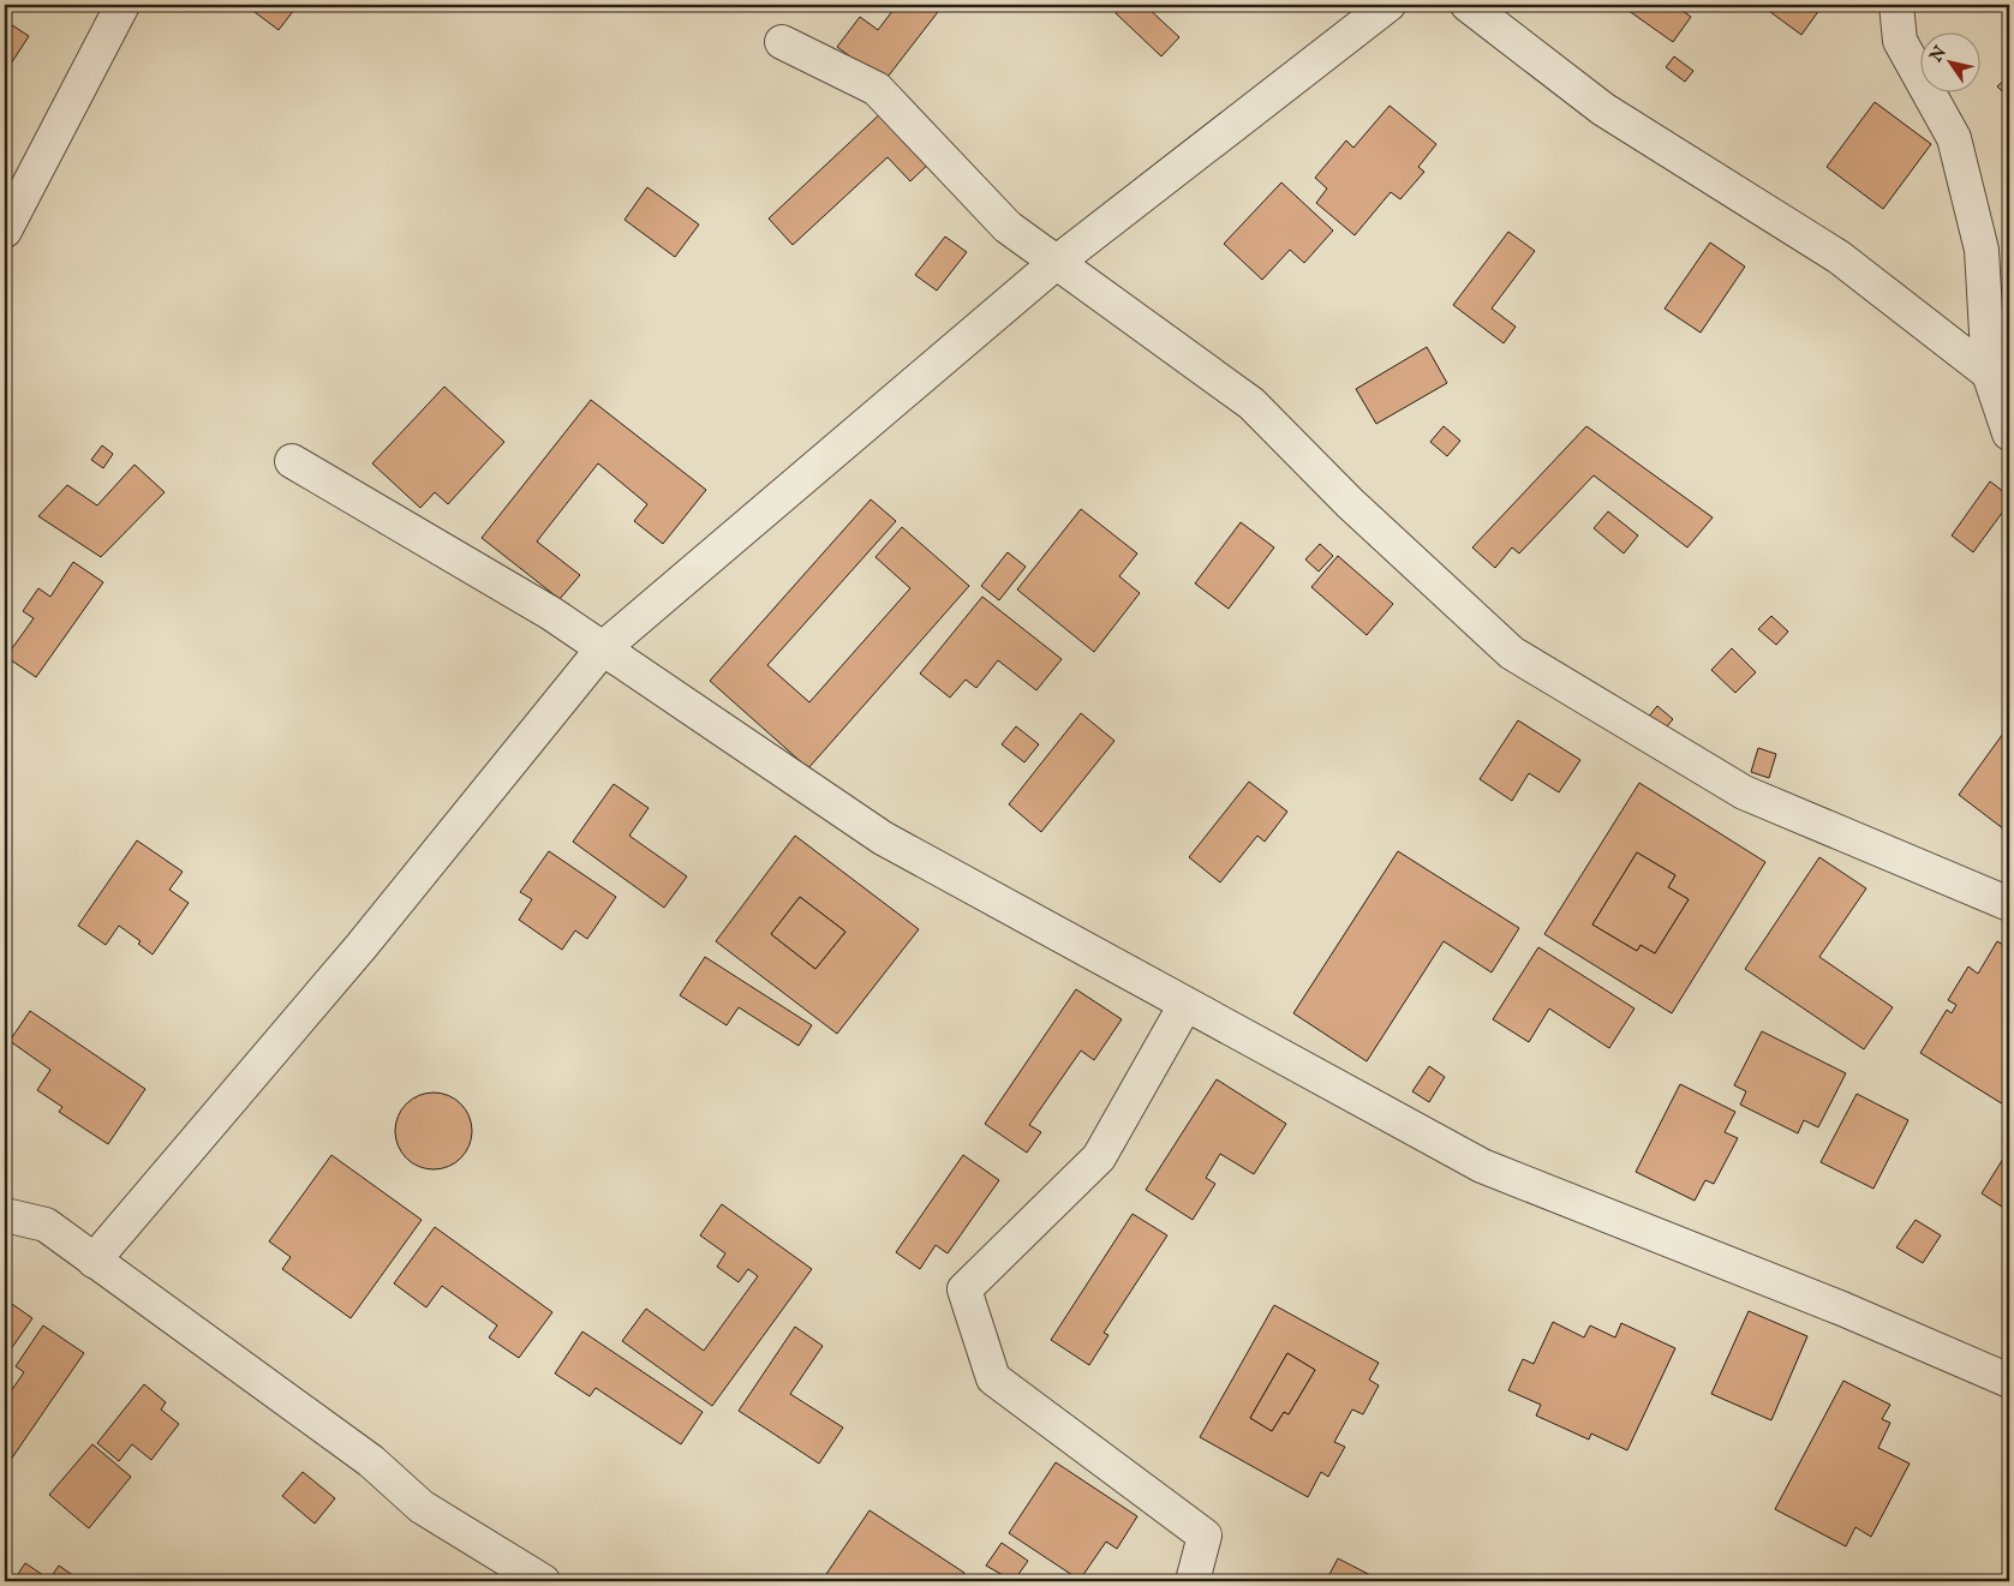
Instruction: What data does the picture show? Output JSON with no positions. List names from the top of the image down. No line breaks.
{"north":"top left"}
